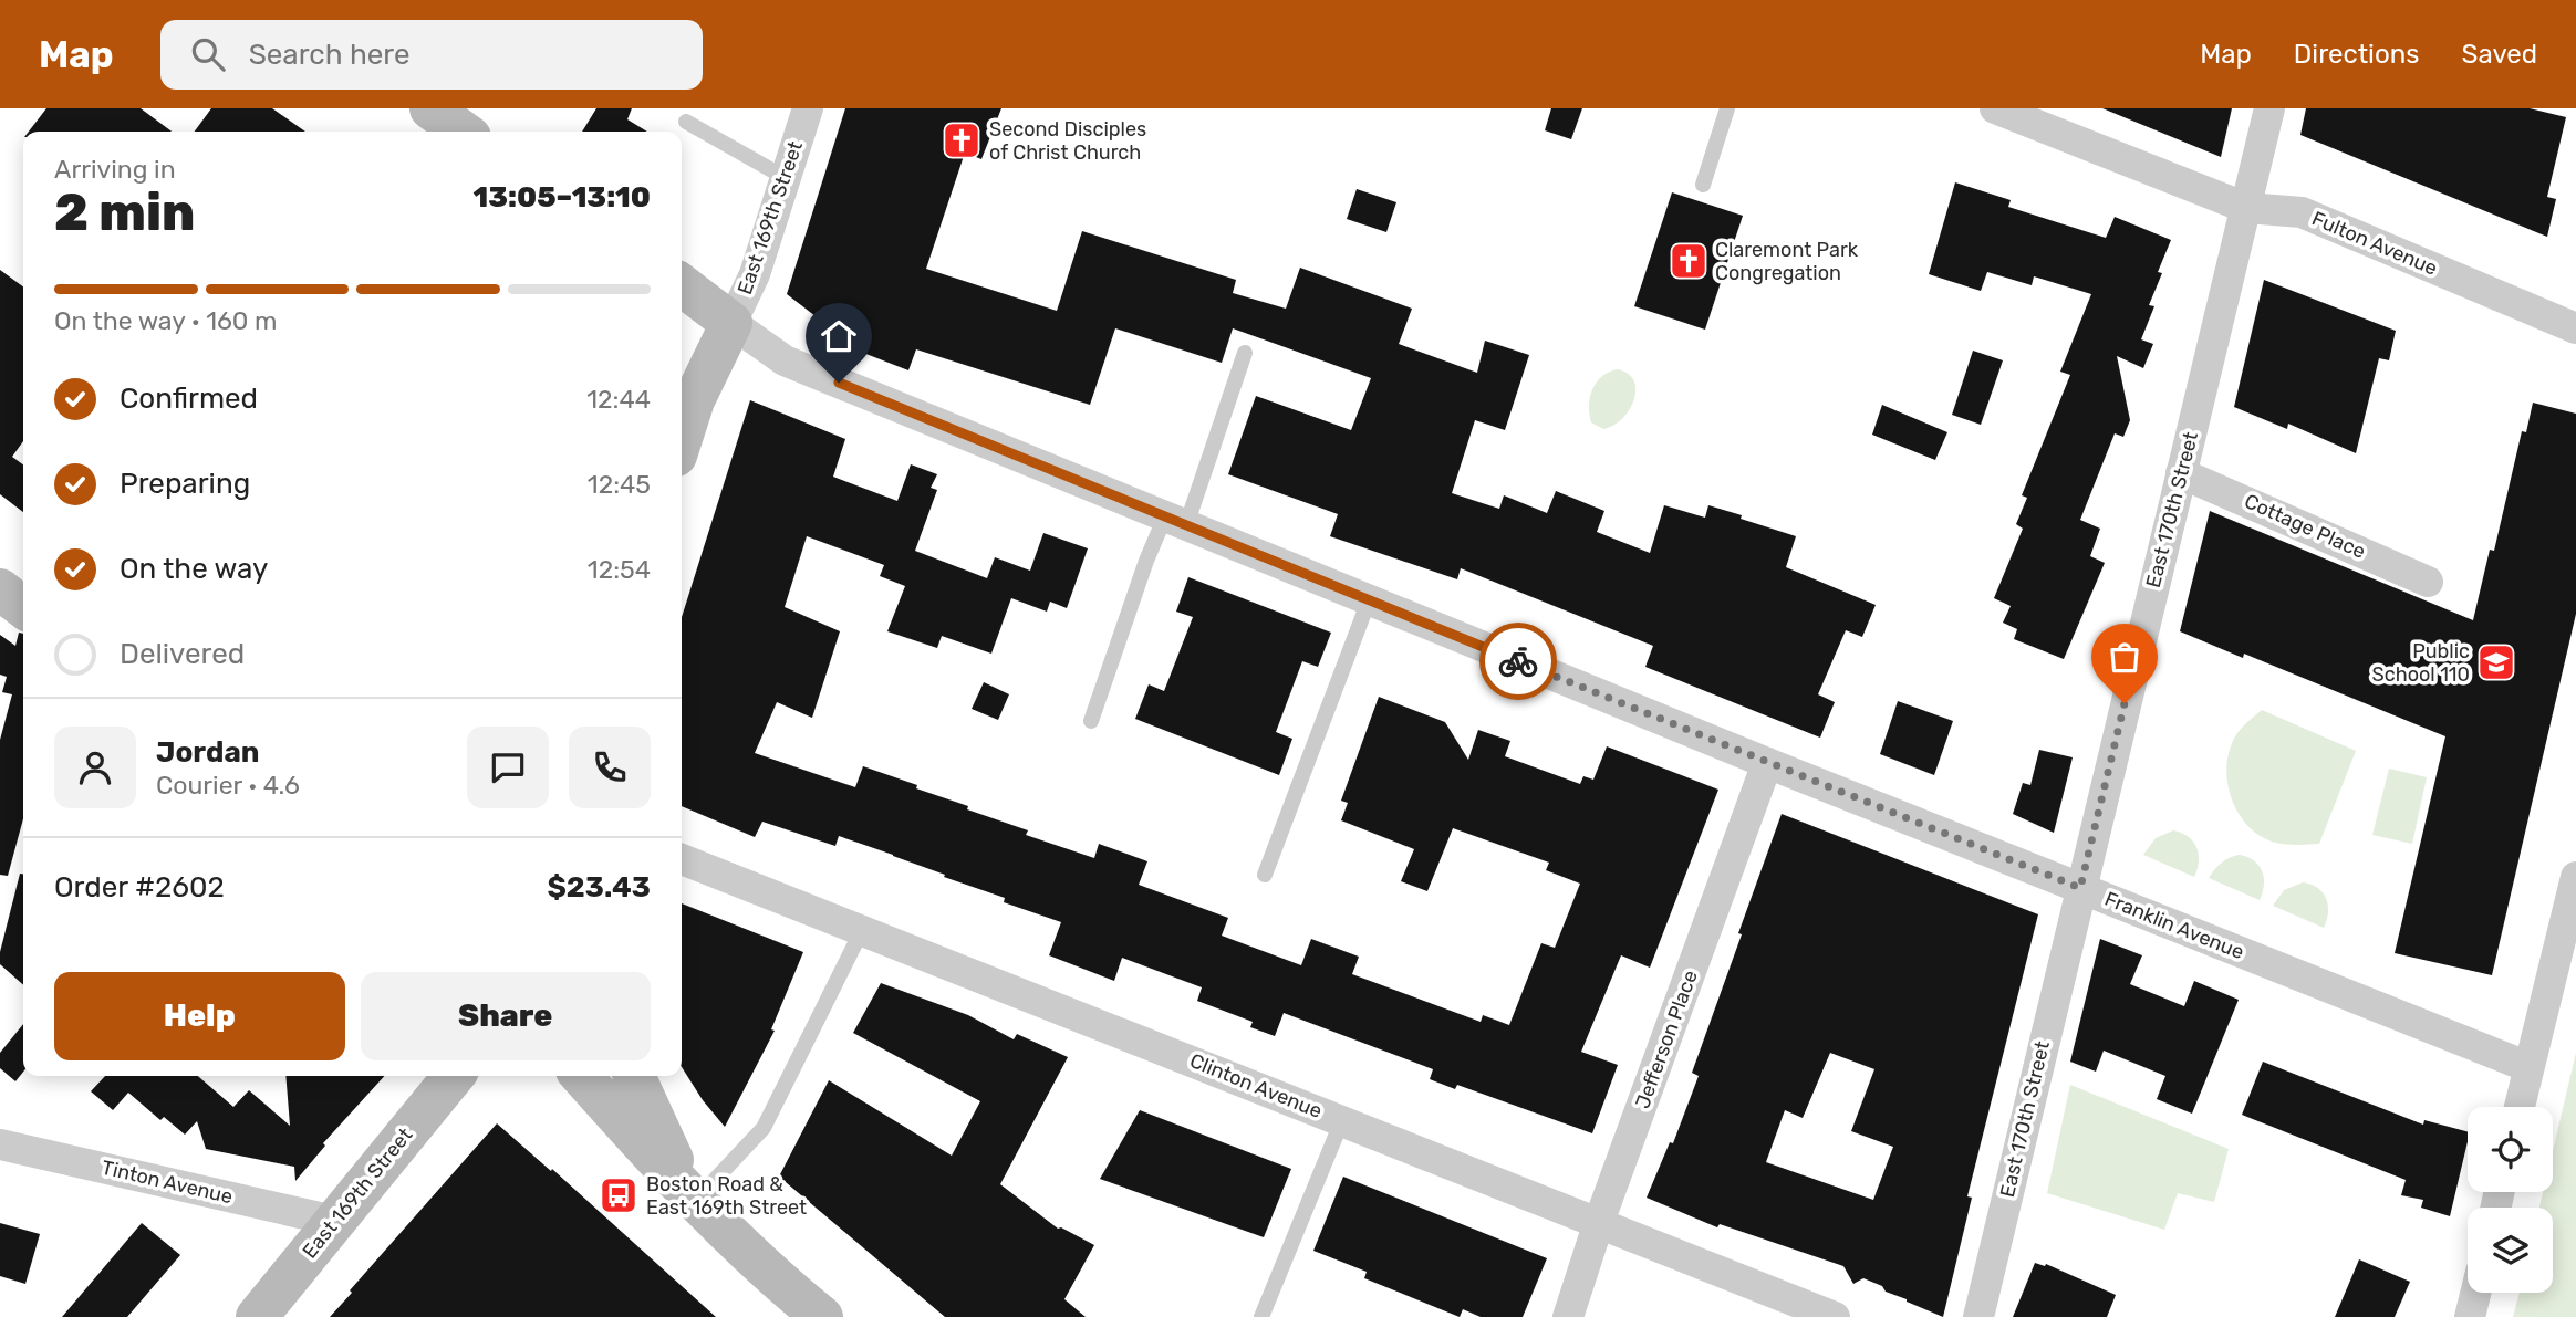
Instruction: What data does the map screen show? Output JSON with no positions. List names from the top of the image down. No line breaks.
{"streets":{"street":["East 169th Street","Fulton Avenue","East 170th Street","Cottage Place","Franklin Avenue","Jefferson Place","Clinton Avenue","Tinton Avenue"]},"crossings":[["East 169th Street","Franklin Avenue"],["East 169th Street","Tinton Avenue"],["Fulton Avenue","East 170th Street"],["East 170th Street","Cottage Place"],["East 170th Street","Franklin Avenue"],["Franklin Avenue","Jefferson Place"],["Jefferson Place","Clinton Avenue"]],"places":{"church":["Second Disciples of Christ Church","Claremont Park Congregation"],"school or university":["Public School 110"],"bus stop":["Boston Road & East 169th Street"]},"page":{"header":"Map","search":"Search here","nav":["Map","Directions","Saved"],"heading":["2 min","Arriving in","13:05–13:10"],"panel":["Jordan","Courier · 4.6","Order #2602","$23.43"],"bar":"On the way · 160 m","list":[["Confirmed","12:44"],["Preparing","12:45"],["On the way","12:54"],"Delivered"],"buttons":["Help","Share"]}}
